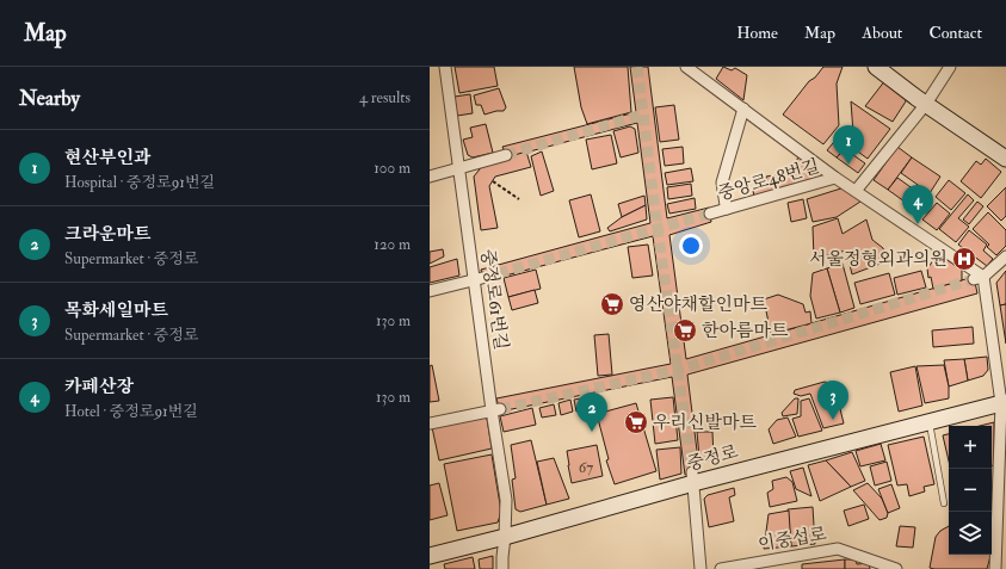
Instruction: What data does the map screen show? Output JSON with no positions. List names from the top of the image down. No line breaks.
{"streets":{"street":["중앙로48번길","중정로61번길","중정로","이중섭로"]},"crossings":[["중정로61번길","중정로"]],"places":{"hospital":["서울정형외과의원"],"supermarket":["영산야채할인마트","한아름마트","우리신발마트"]},"house_numbers":["67"],"page":{"header":"Map","nav":["Home","Map","About","Contact"],"heading":["Nearby","4 results"],"pins":["1","4","3","2"],"list":[{"mark":"1","name":"현산부인과","note":"Hospital · 중정로91번길","value":"100 m"},{"mark":"2","name":"크라운마트","note":"Supermarket · 중정로","value":"120 m"},{"mark":"3","name":"목화세일마트","note":"Supermarket · 중정로","value":"130 m"},{"mark":"4","name":"카페산장","note":"Hotel · 중정로91번길","value":"130 m"}],"map_buttons":["+","−"]}}
